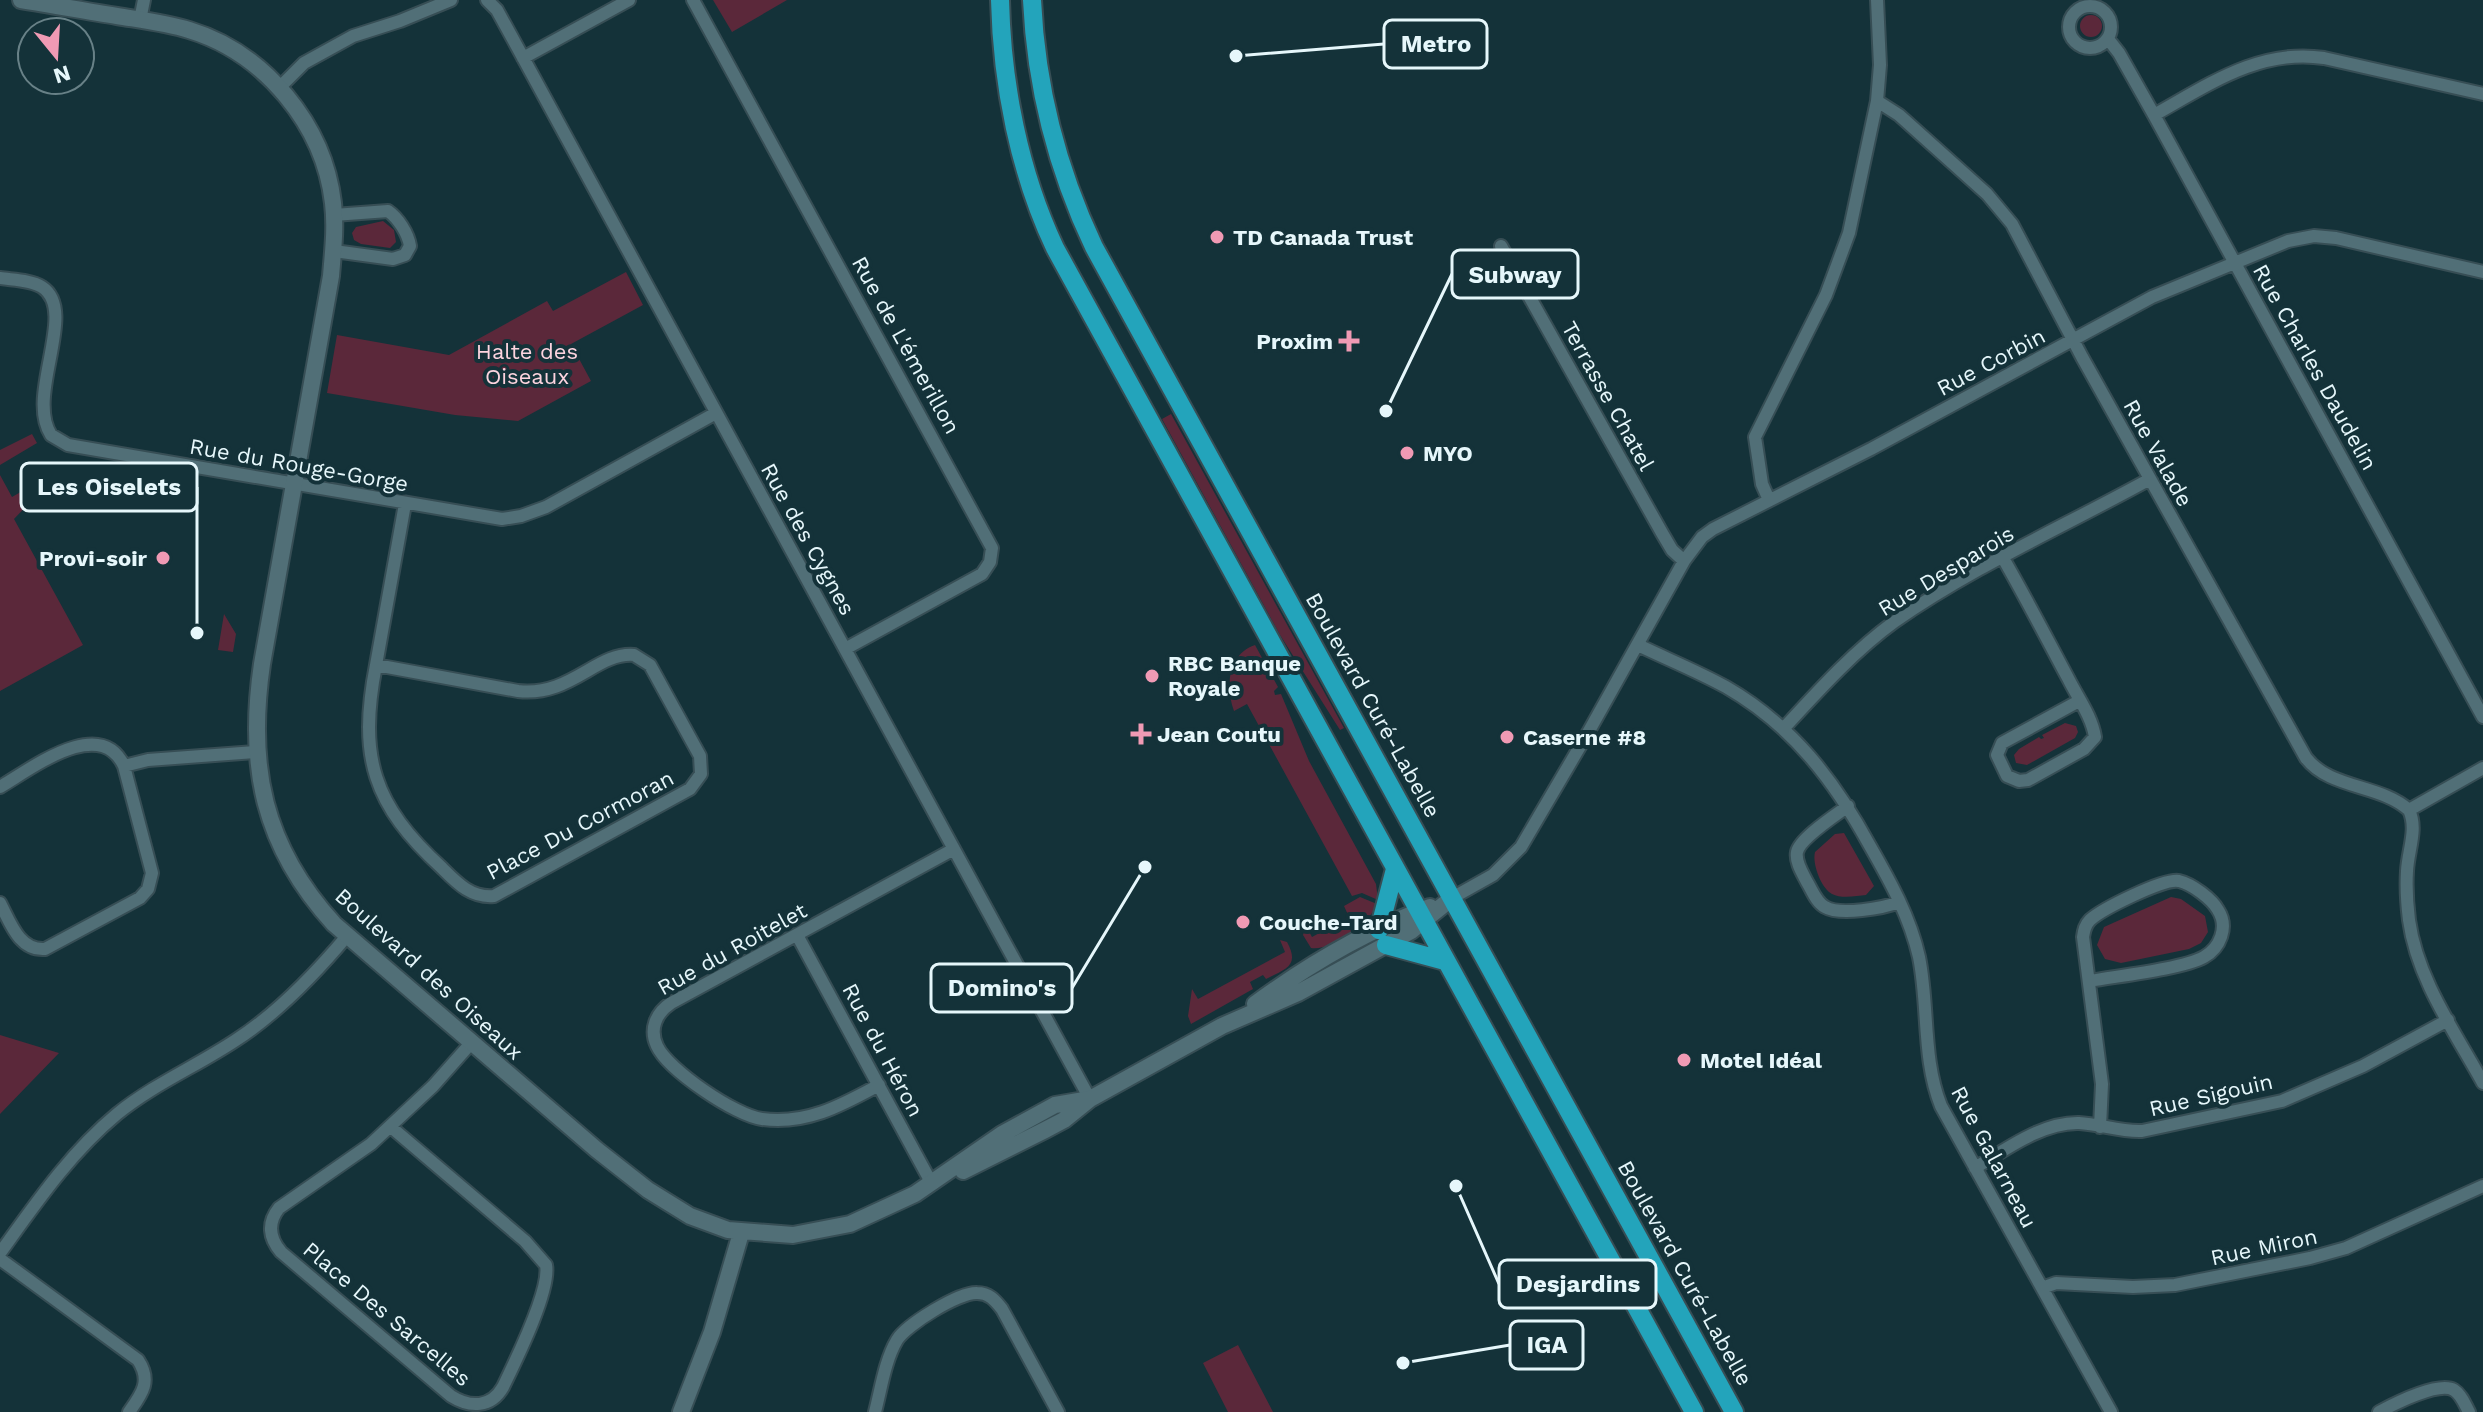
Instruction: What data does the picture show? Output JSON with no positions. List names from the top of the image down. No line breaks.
{"streets":{"main road":["Boulevard Curé-Labelle"],"street":["Rue de L'émerillon","Rue Corbin","Rue Charles Daudelin","Terrasse Chatel","Rue Valade","Rue du Rouge-Gorge","Rue des Cygnes","Rue Desparois","Place Du Cormoran","Rue du Roitelet","Boulevard des Oiseaux","Rue du Héron","Rue Sigouin","Rue Galarneau","Rue Miron","Place Des Sarcelles"]},"crossings":[["Rue de L'émerillon","Rue des Cygnes"],["Rue Corbin","Rue Charles Daudelin"],["Rue Corbin","Terrasse Chatel"],["Rue Corbin","Rue Valade"],["Rue Corbin","Boulevard Curé-Labelle"],["Rue Corbin","Boulevard des Oiseaux"],["Rue Corbin","Rue Galarneau"],["Rue Valade","Rue Desparois"],["Rue du Rouge-Gorge","Rue des Cygnes"],["Rue du Rouge-Gorge","Place Du Cormoran"],["Rue du Rouge-Gorge","Boulevard des Oiseaux"],["Rue des Cygnes","Rue du Roitelet"],["Rue des Cygnes","Boulevard des Oiseaux"],["Rue Desparois","Rue Galarneau"],["Boulevard Curé-Labelle","Boulevard des Oiseaux"],["Rue du Roitelet","Rue du Héron"],["Boulevard des Oiseaux","Rue du Héron"],["Boulevard des Oiseaux","Place Des Sarcelles"],["Rue Sigouin","Rue Galarneau"],["Rue Galarneau","Rue Miron"]],"parks":["Halte des Oiseaux"],"places":{"other":["Metro","TD Canada Trust","Subway","MYO","Provi-soir","Les Oiselets","RBC Banque Royale","Caserne #8","Domino's","Couche-Tard","Motel Idéal","Desjardins","IGA"],"health":["Proxim","Jean Coutu"]},"north":"bottom"}
